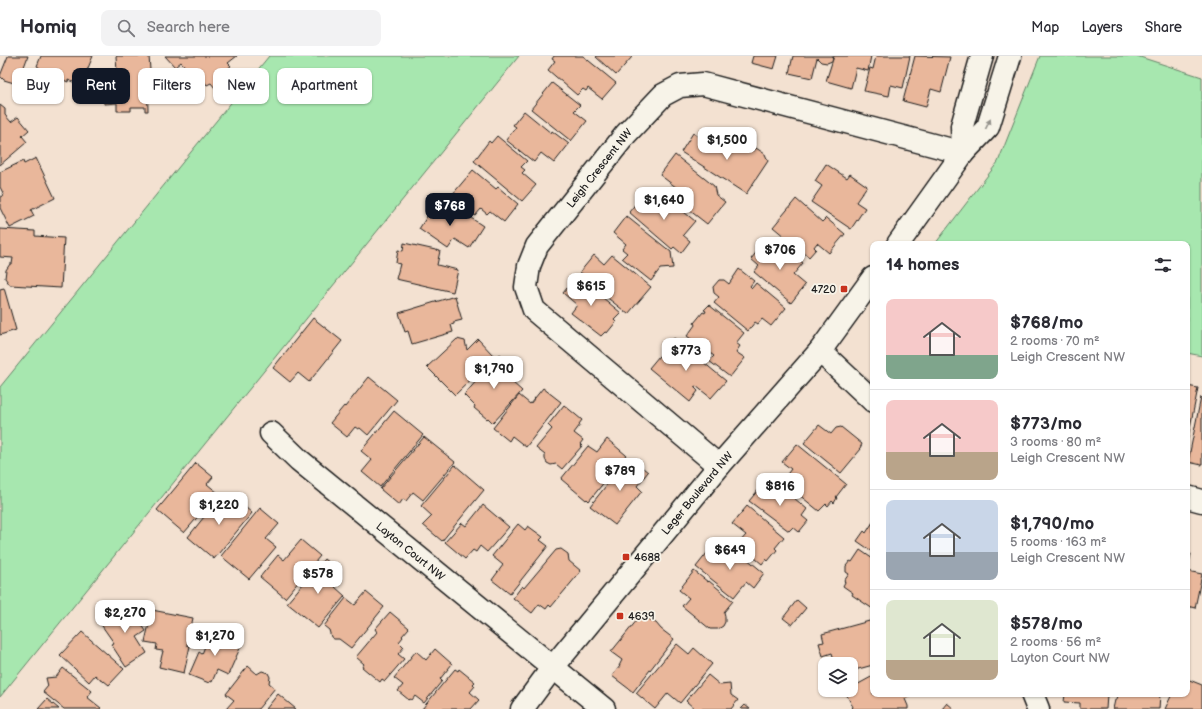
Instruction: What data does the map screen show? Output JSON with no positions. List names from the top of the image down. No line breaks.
{"streets":{"street":["Leigh Crescent NW","Leger Boulevard NW","Layton Court NW"]},"crossings":[["Leigh Crescent NW","Leger Boulevard NW"],["Leger Boulevard NW","Layton Court NW"]],"places":{"transit":["4720","4688","4639"]},"page":{"header":"Homiq","search":"Search here","nav":["Map","Layers","Share"],"chip":["Buy","Rent","Filters","New","Apartment"],"price":["$1,500","$1,640","$768","$706","$615","$773","$1,790","$789","$816","$1,220","$649","$578","$2,270","$1,270"],"heading":"14 homes","list":[{"name":"$768/mo","note":"2 rooms · 70 m² · Leigh Crescent NW"},{"name":"$773/mo","note":"3 rooms · 80 m² · Leigh Crescent NW"},{"name":"$1,790/mo","note":"5 rooms · 163 m² · Leigh Crescent NW"},{"name":"$578/mo","note":"2 rooms · 56 m² · Layton Court NW"}]}}
